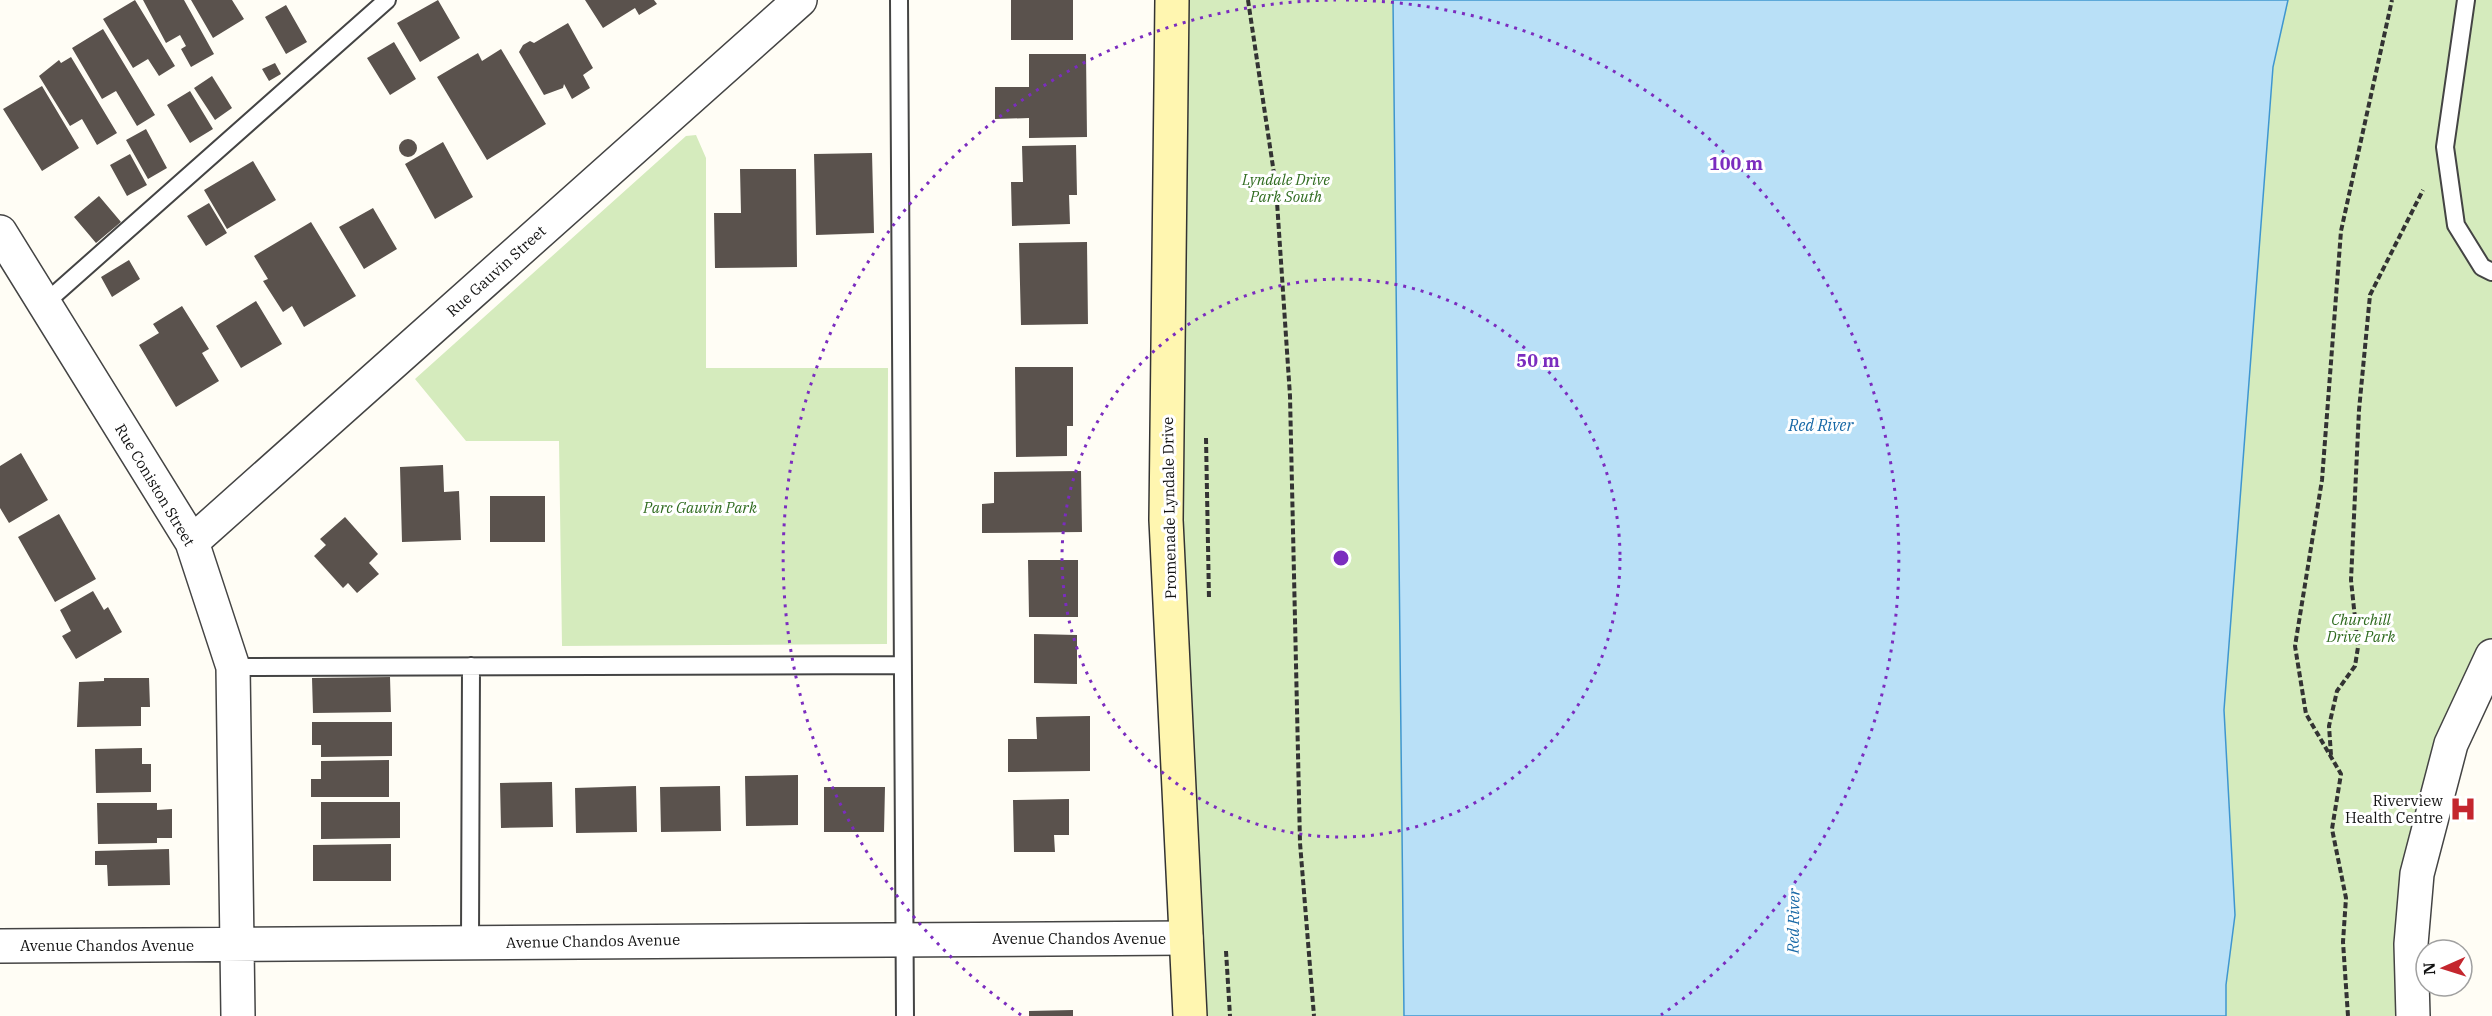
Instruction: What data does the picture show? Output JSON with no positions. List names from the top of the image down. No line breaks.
{"streets":{"street":["Rue Gauvin Street","Rue Coniston Street","Promenade Lyndale Drive","Avenue Chandos Avenue"]},"crossings":[["Rue Gauvin Street","Rue Coniston Street"],["Rue Coniston Street","Avenue Chandos Avenue"],["Promenade Lyndale Drive","Avenue Chandos Avenue"]],"water":["Red River"],"parks":["Lyndale Drive Park South","Parc Gauvin Park","Churchill Drive Park"],"places":{"hospital":["Riverview Health Centre"]},"north":"left","rings":["100 m","50 m"]}
